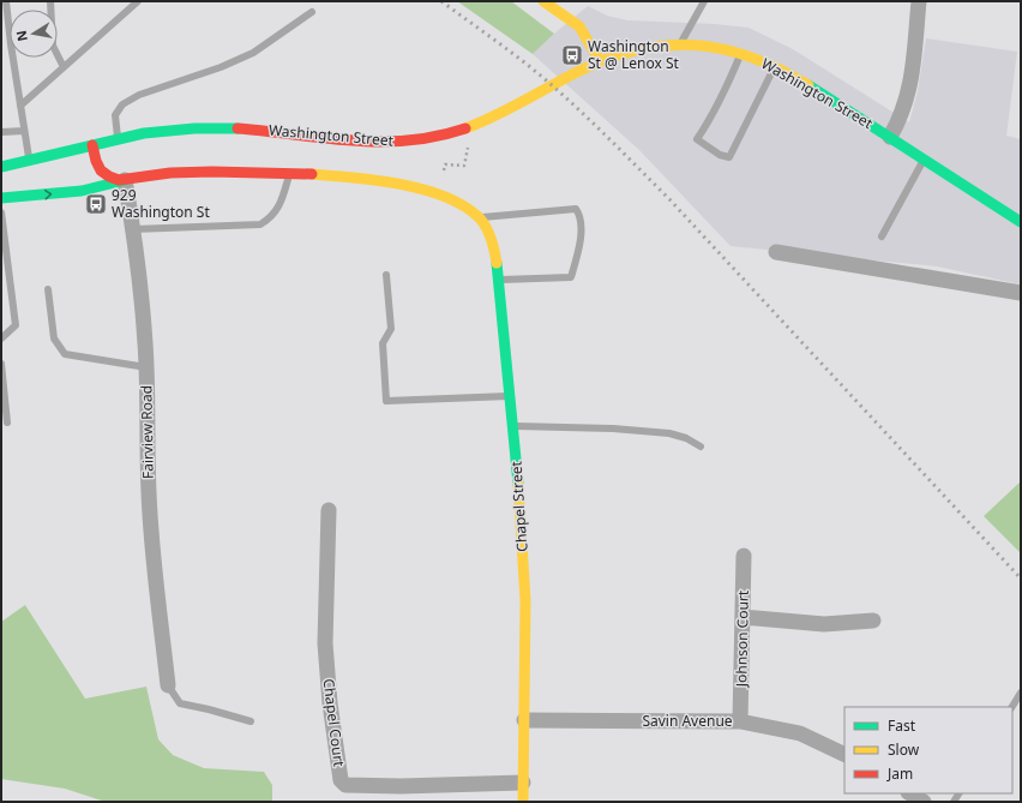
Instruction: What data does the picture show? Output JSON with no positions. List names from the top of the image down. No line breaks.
{"streets":{"main road":["Washington Street","Chapel Street"],"street":["Fairview Road","Johnson Court","Savin Avenue","Chapel Court"]},"crossings":[["Chapel Street","Savin Avenue"],["Chapel Street","Chapel Court"],["Johnson Court","Savin Avenue"]],"places":{"bus stop":["Washington St @ Lenox St","929 Washington St"]},"legend":["Fast","Slow","Jam"],"north":"left"}
